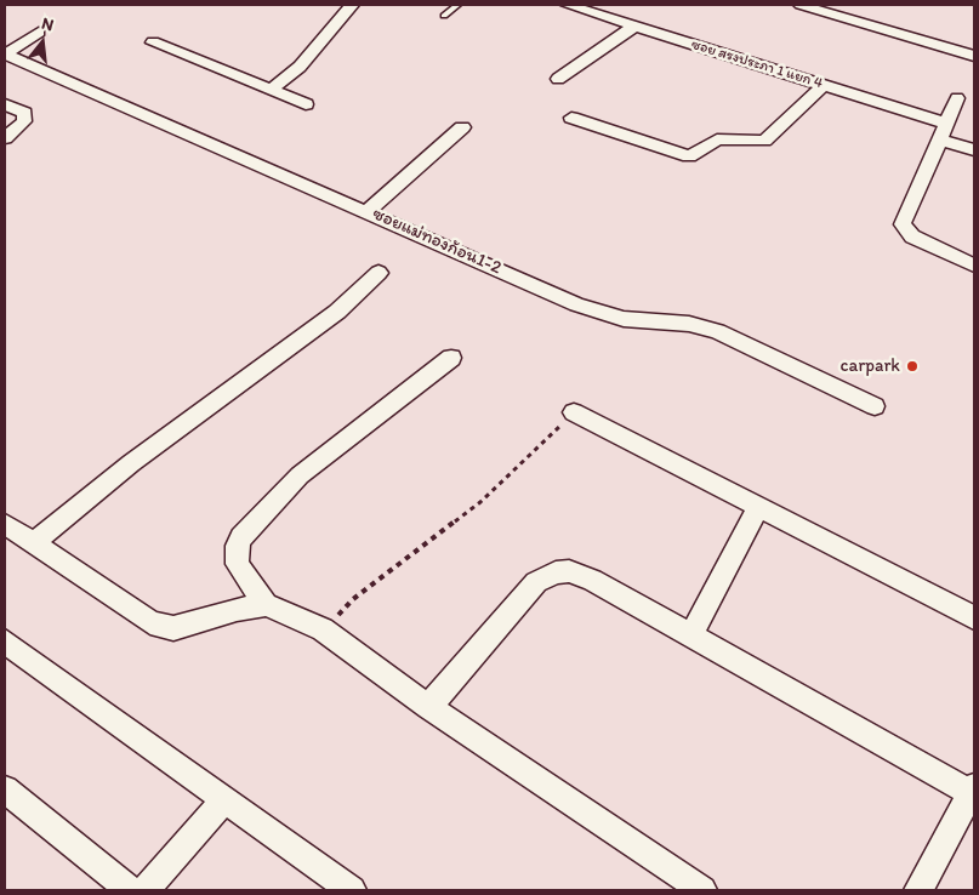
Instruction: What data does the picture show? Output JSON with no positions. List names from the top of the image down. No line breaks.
{"streets":{"street":["ซอย สรงประภา 1 แยก 4","ซอยแม่ทองก้อน1-2"]},"places":["carpark"],"north":"top"}
